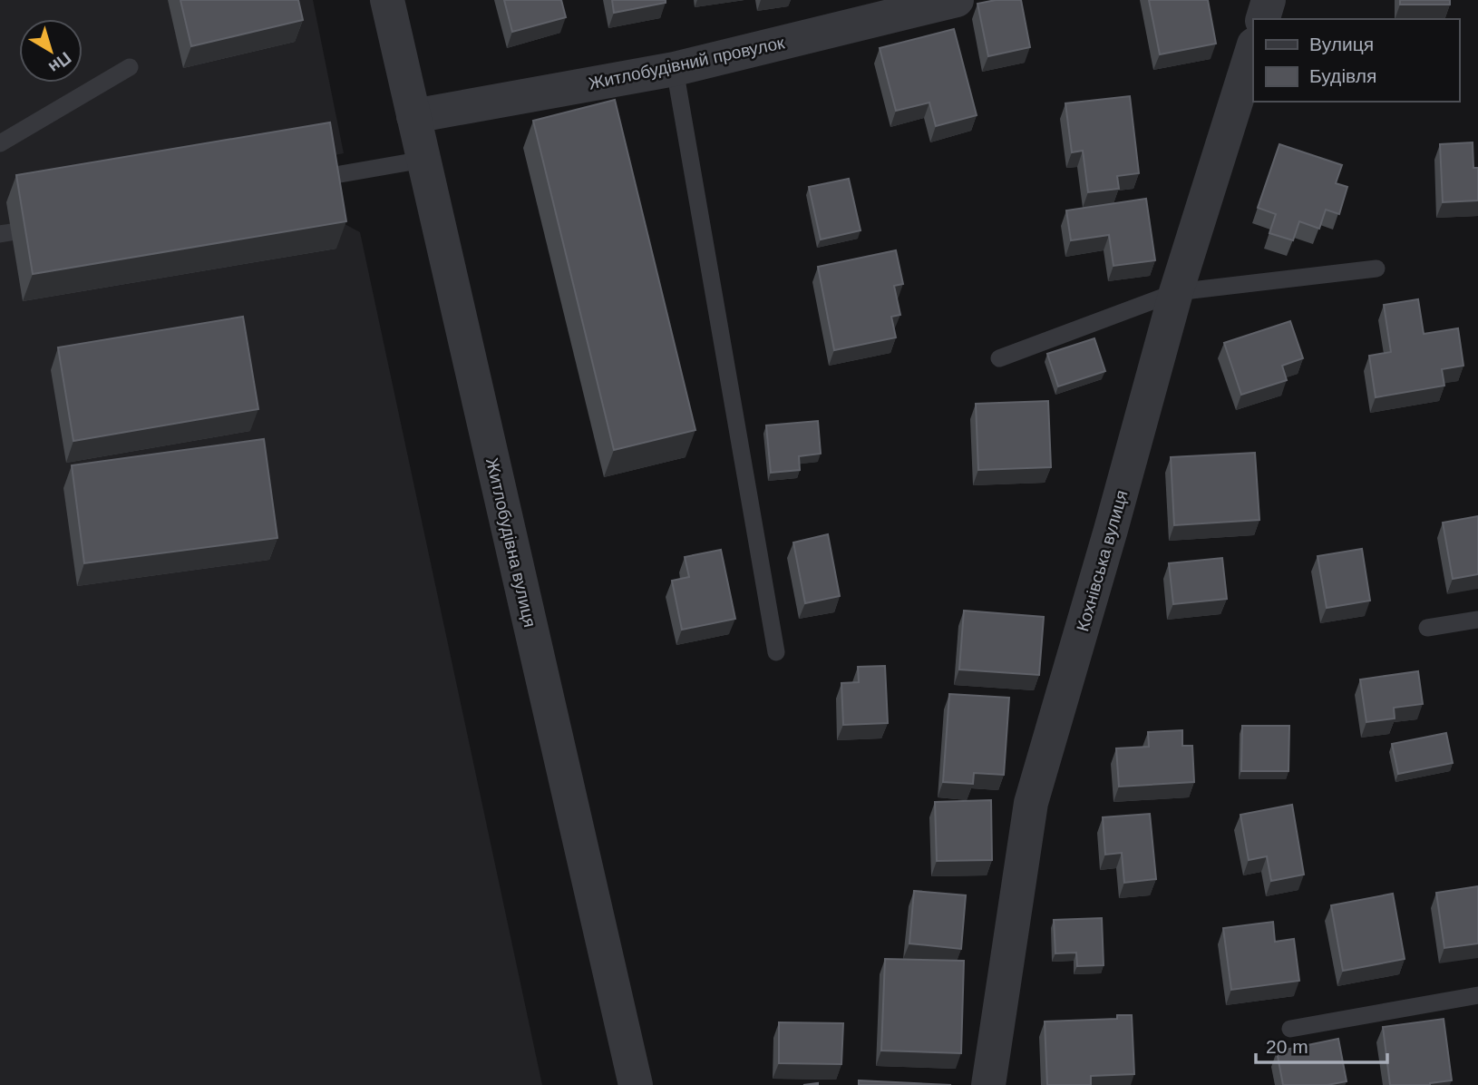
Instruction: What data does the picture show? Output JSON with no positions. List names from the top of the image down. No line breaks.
{"streets":{"street":["Житлобудівний провулок","Житлобудівна вулиця","Кохнівська вулиця"]},"crossings":[["Житлобудівний провулок","Житлобудівна вулиця"]],"legend":["Вулиця","Будівля"],"scale_bar":"20 m","north":"bottom right"}
